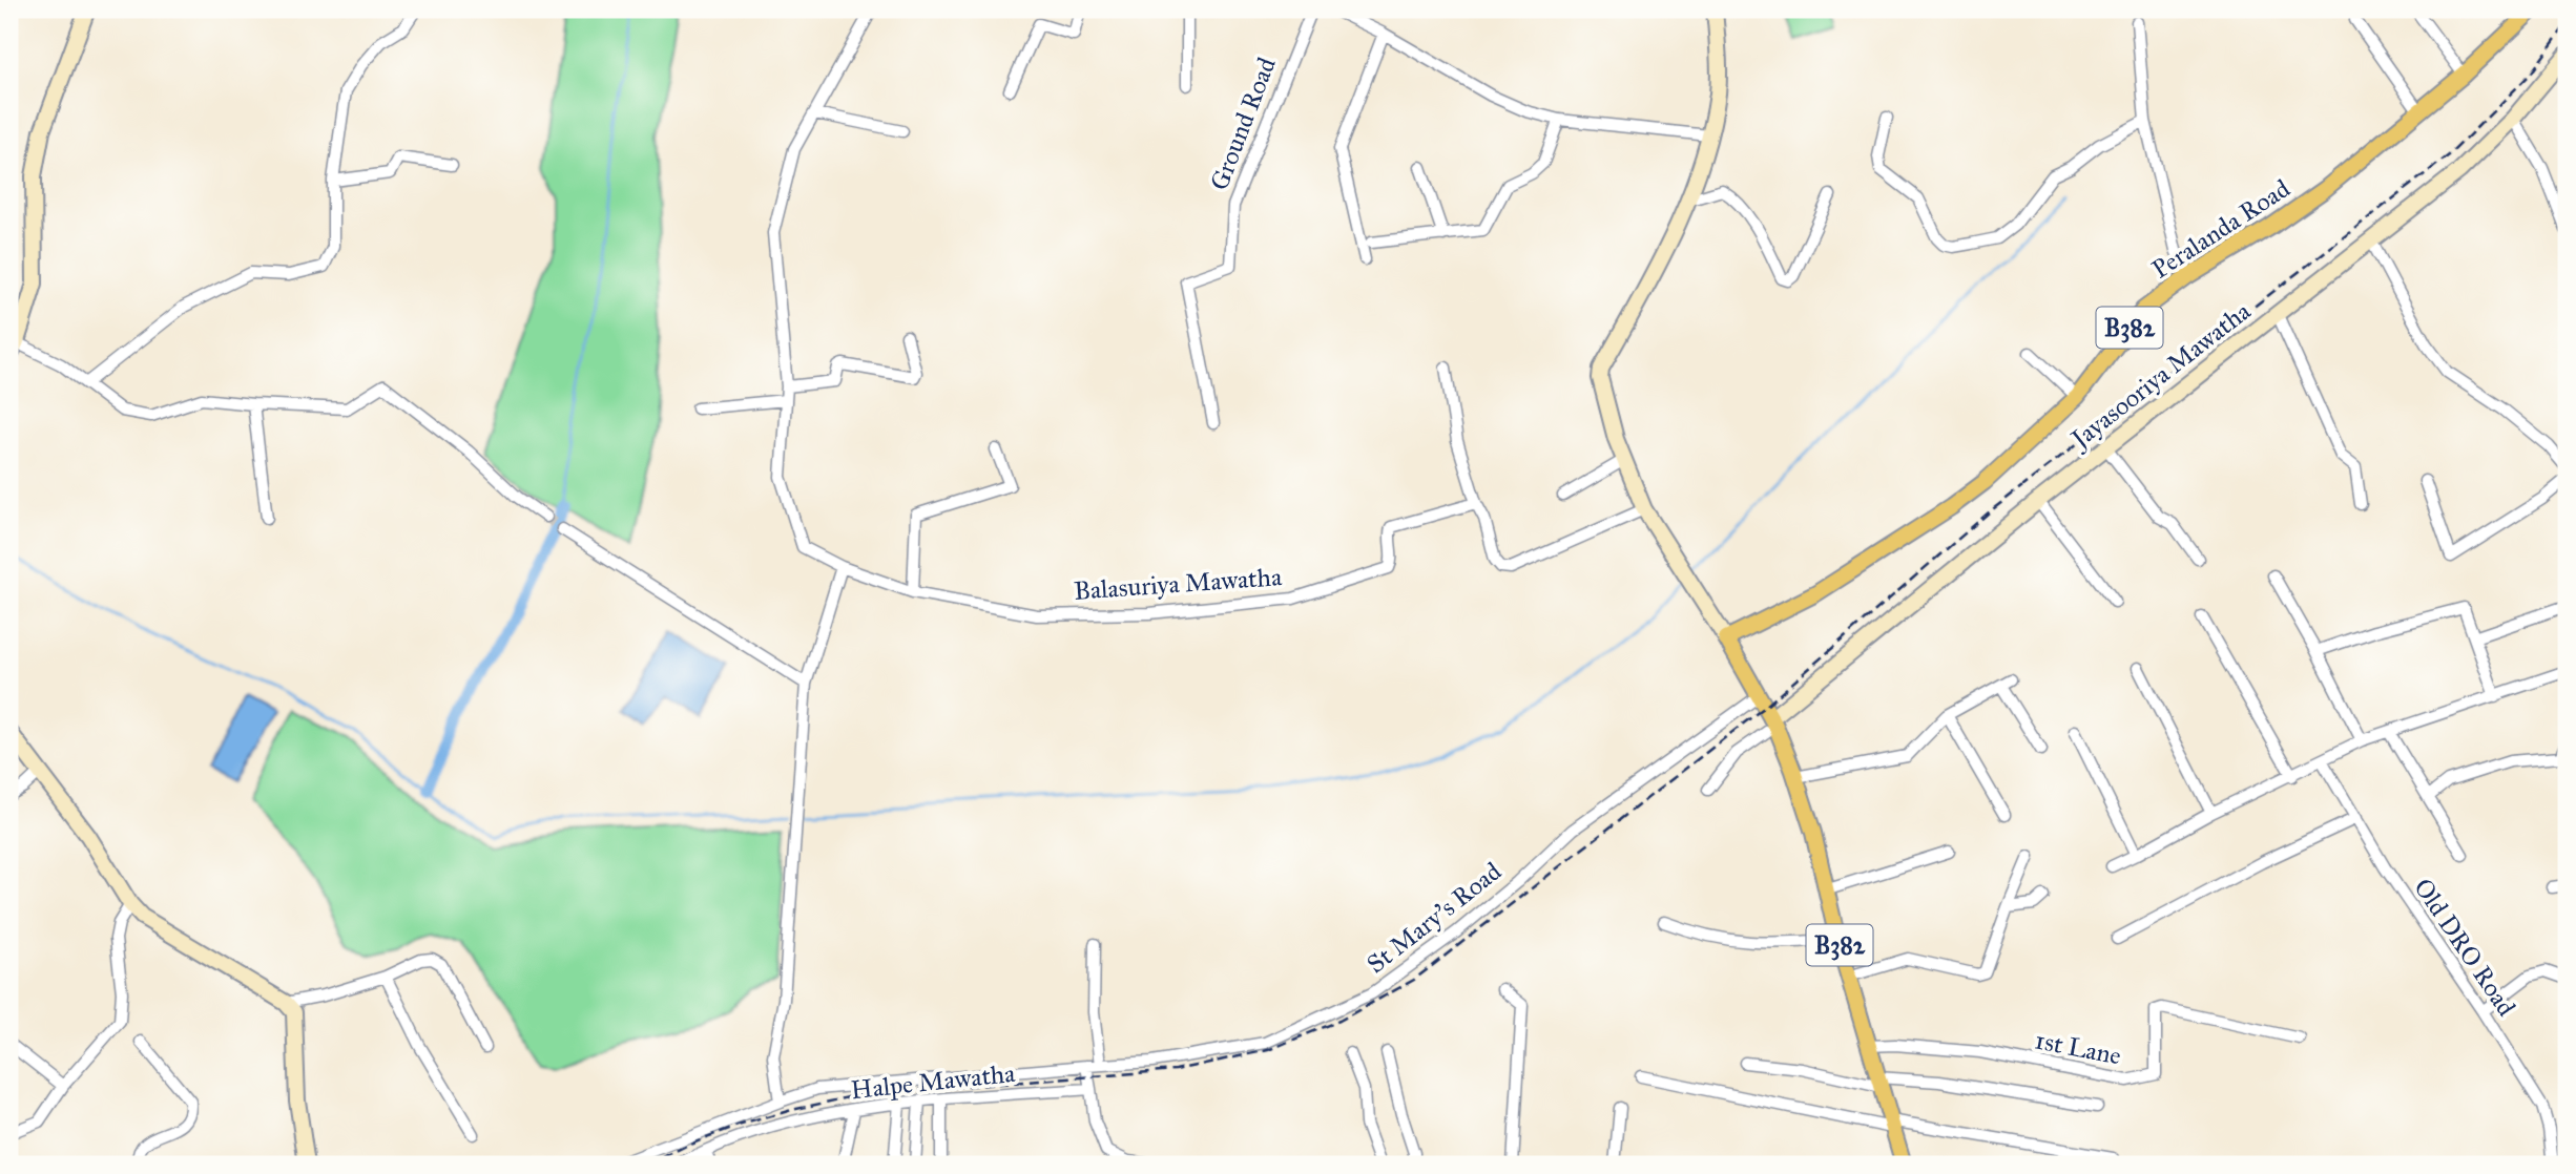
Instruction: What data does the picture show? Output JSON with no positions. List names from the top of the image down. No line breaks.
{"streets":{"main road":["Peralanda Road","B382"],"street":["Ground Road","Jayasooriya Mawatha","Balasuriya Mawatha","St Mary's Road","Old DRO Road","1st Lane","Halpe Mawatha"]},"crossings":[["Peralanda Road","B382"],["B382","Jayasooriya Mawatha"],["B382","St Mary's Road"],["B382","1st Lane"]]}
